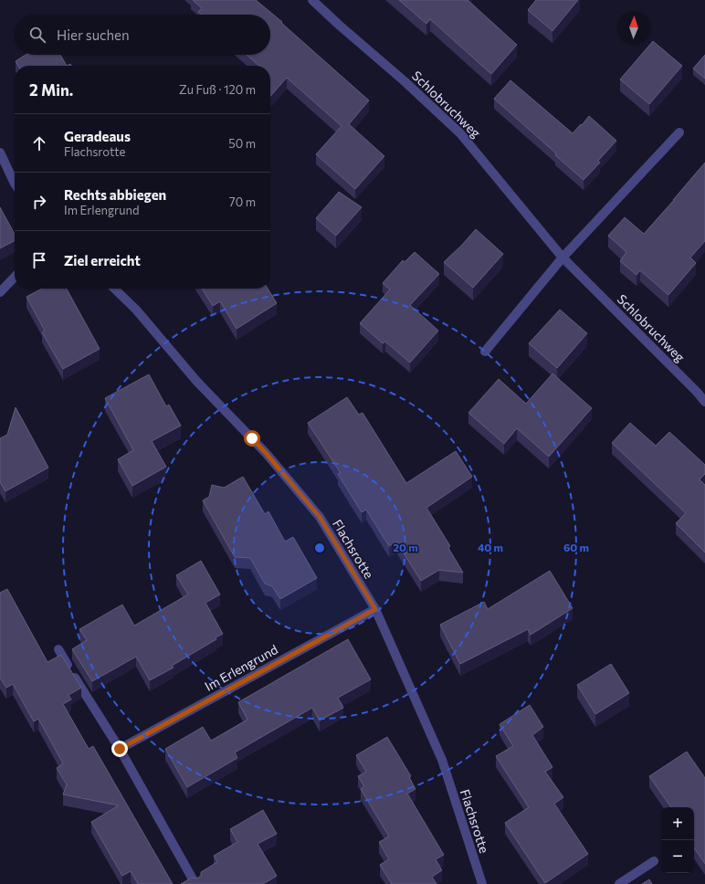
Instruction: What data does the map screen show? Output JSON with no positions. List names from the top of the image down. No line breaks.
{"streets":{"street":["Schlobruchweg","Flachsrotte","Im Erlengrund"]},"crossings":[["Flachsrotte","Im Erlengrund"]],"north":"top","page":{"search":"Hier suchen","heading":["2 Min.","Zu Fuß · 120 m"],"list":[["Geradeaus","Flachsrotte","50 m"],["Rechts abbiegen","Im Erlengrund","70 m"],"Ziel erreicht"],"map_buttons":["+","−"]},"rings":["20 m","40 m","60 m"]}
